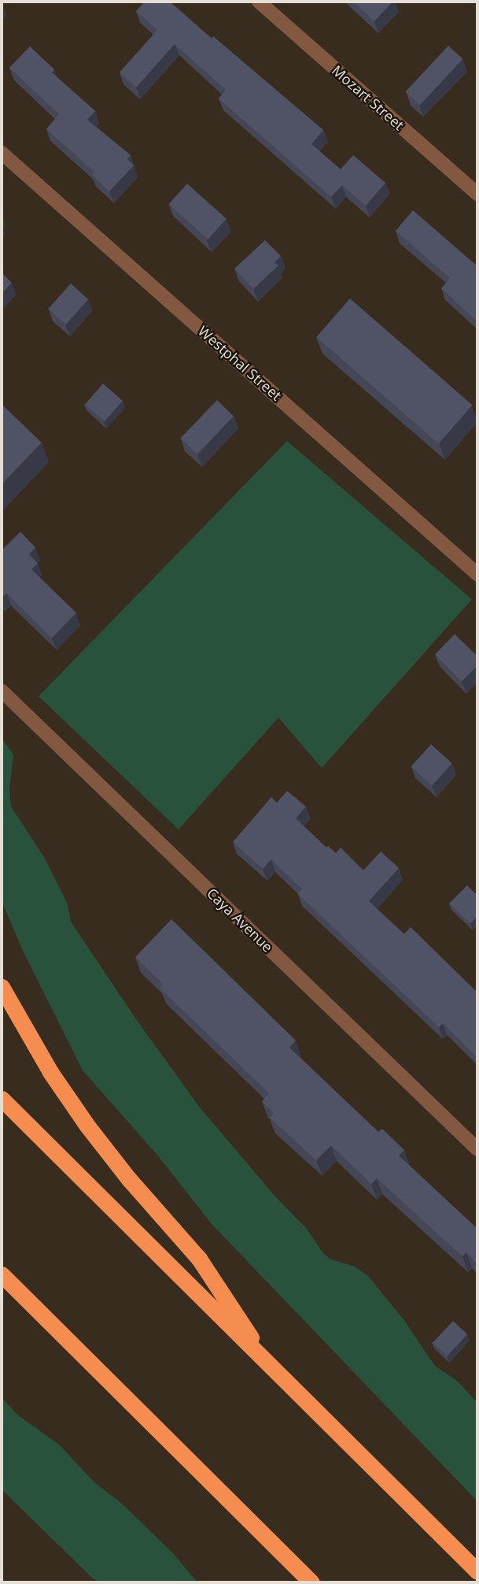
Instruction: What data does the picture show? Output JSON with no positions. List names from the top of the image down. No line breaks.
{"streets":{"street":["Mozart Street","Westphal Street","Caya Avenue"]}}
